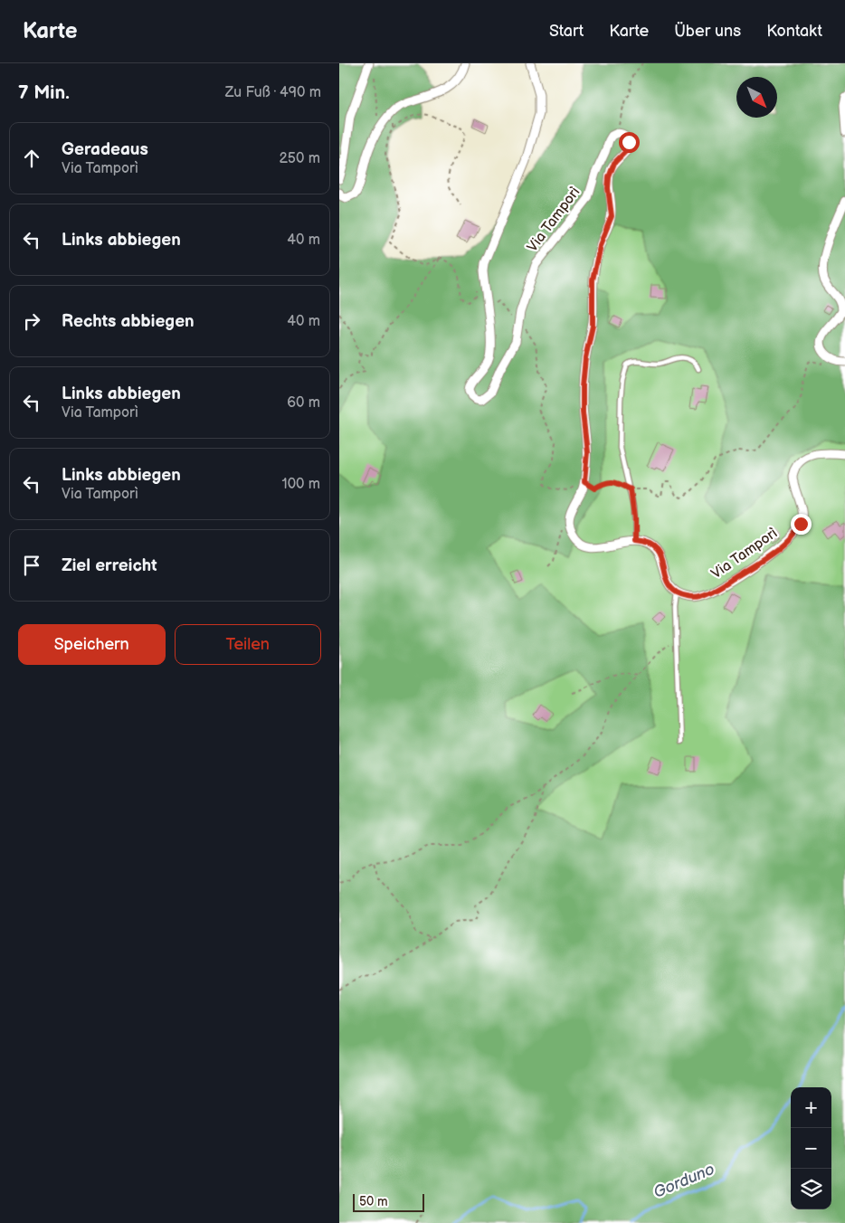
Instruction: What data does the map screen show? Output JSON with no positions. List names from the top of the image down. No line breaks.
{"streets":{"street":["Via Tamporì"]},"water":["Gorduno"],"scale_bar":"50 m","north":"bottom right","page":{"header":"Karte","nav":["Start","Karte","Über uns","Kontakt"],"heading":["7 Min.","Zu Fuß · 490 m"],"list":[["Geradeaus","Via Tamporì","250 m"],["Links abbiegen","40 m"],["Rechts abbiegen","40 m"],["Links abbiegen","Via Tamporì","60 m"],["Links abbiegen","Via Tamporì","100 m"],"Ziel erreicht"],"buttons":["Speichern","Teilen"],"map_buttons":["+","−"],"scale":"50 m"}}
